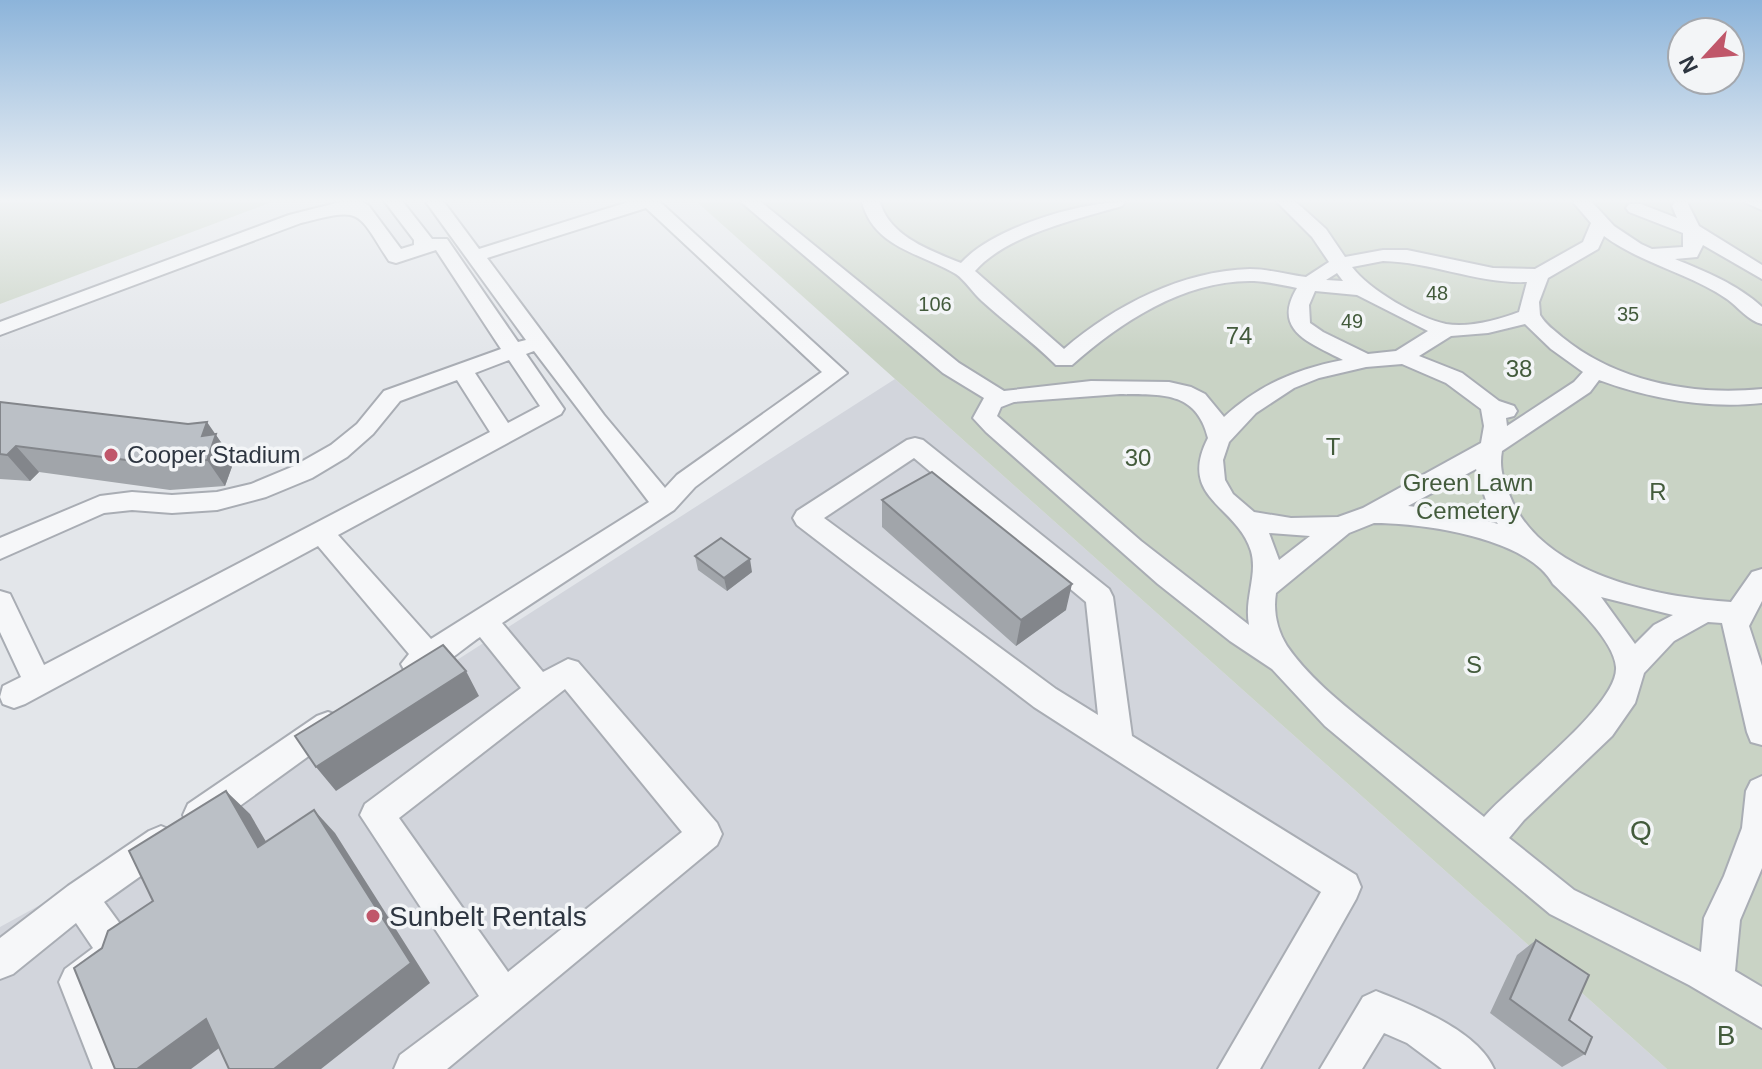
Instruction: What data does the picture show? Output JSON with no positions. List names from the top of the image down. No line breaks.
{"parks":["48","106","35","49","74","38","T","30","Green Lawn Cemetery","R","S","Q","B"],"places":["Cooper Stadium","Sunbelt Rentals"],"north":"bottom left"}
